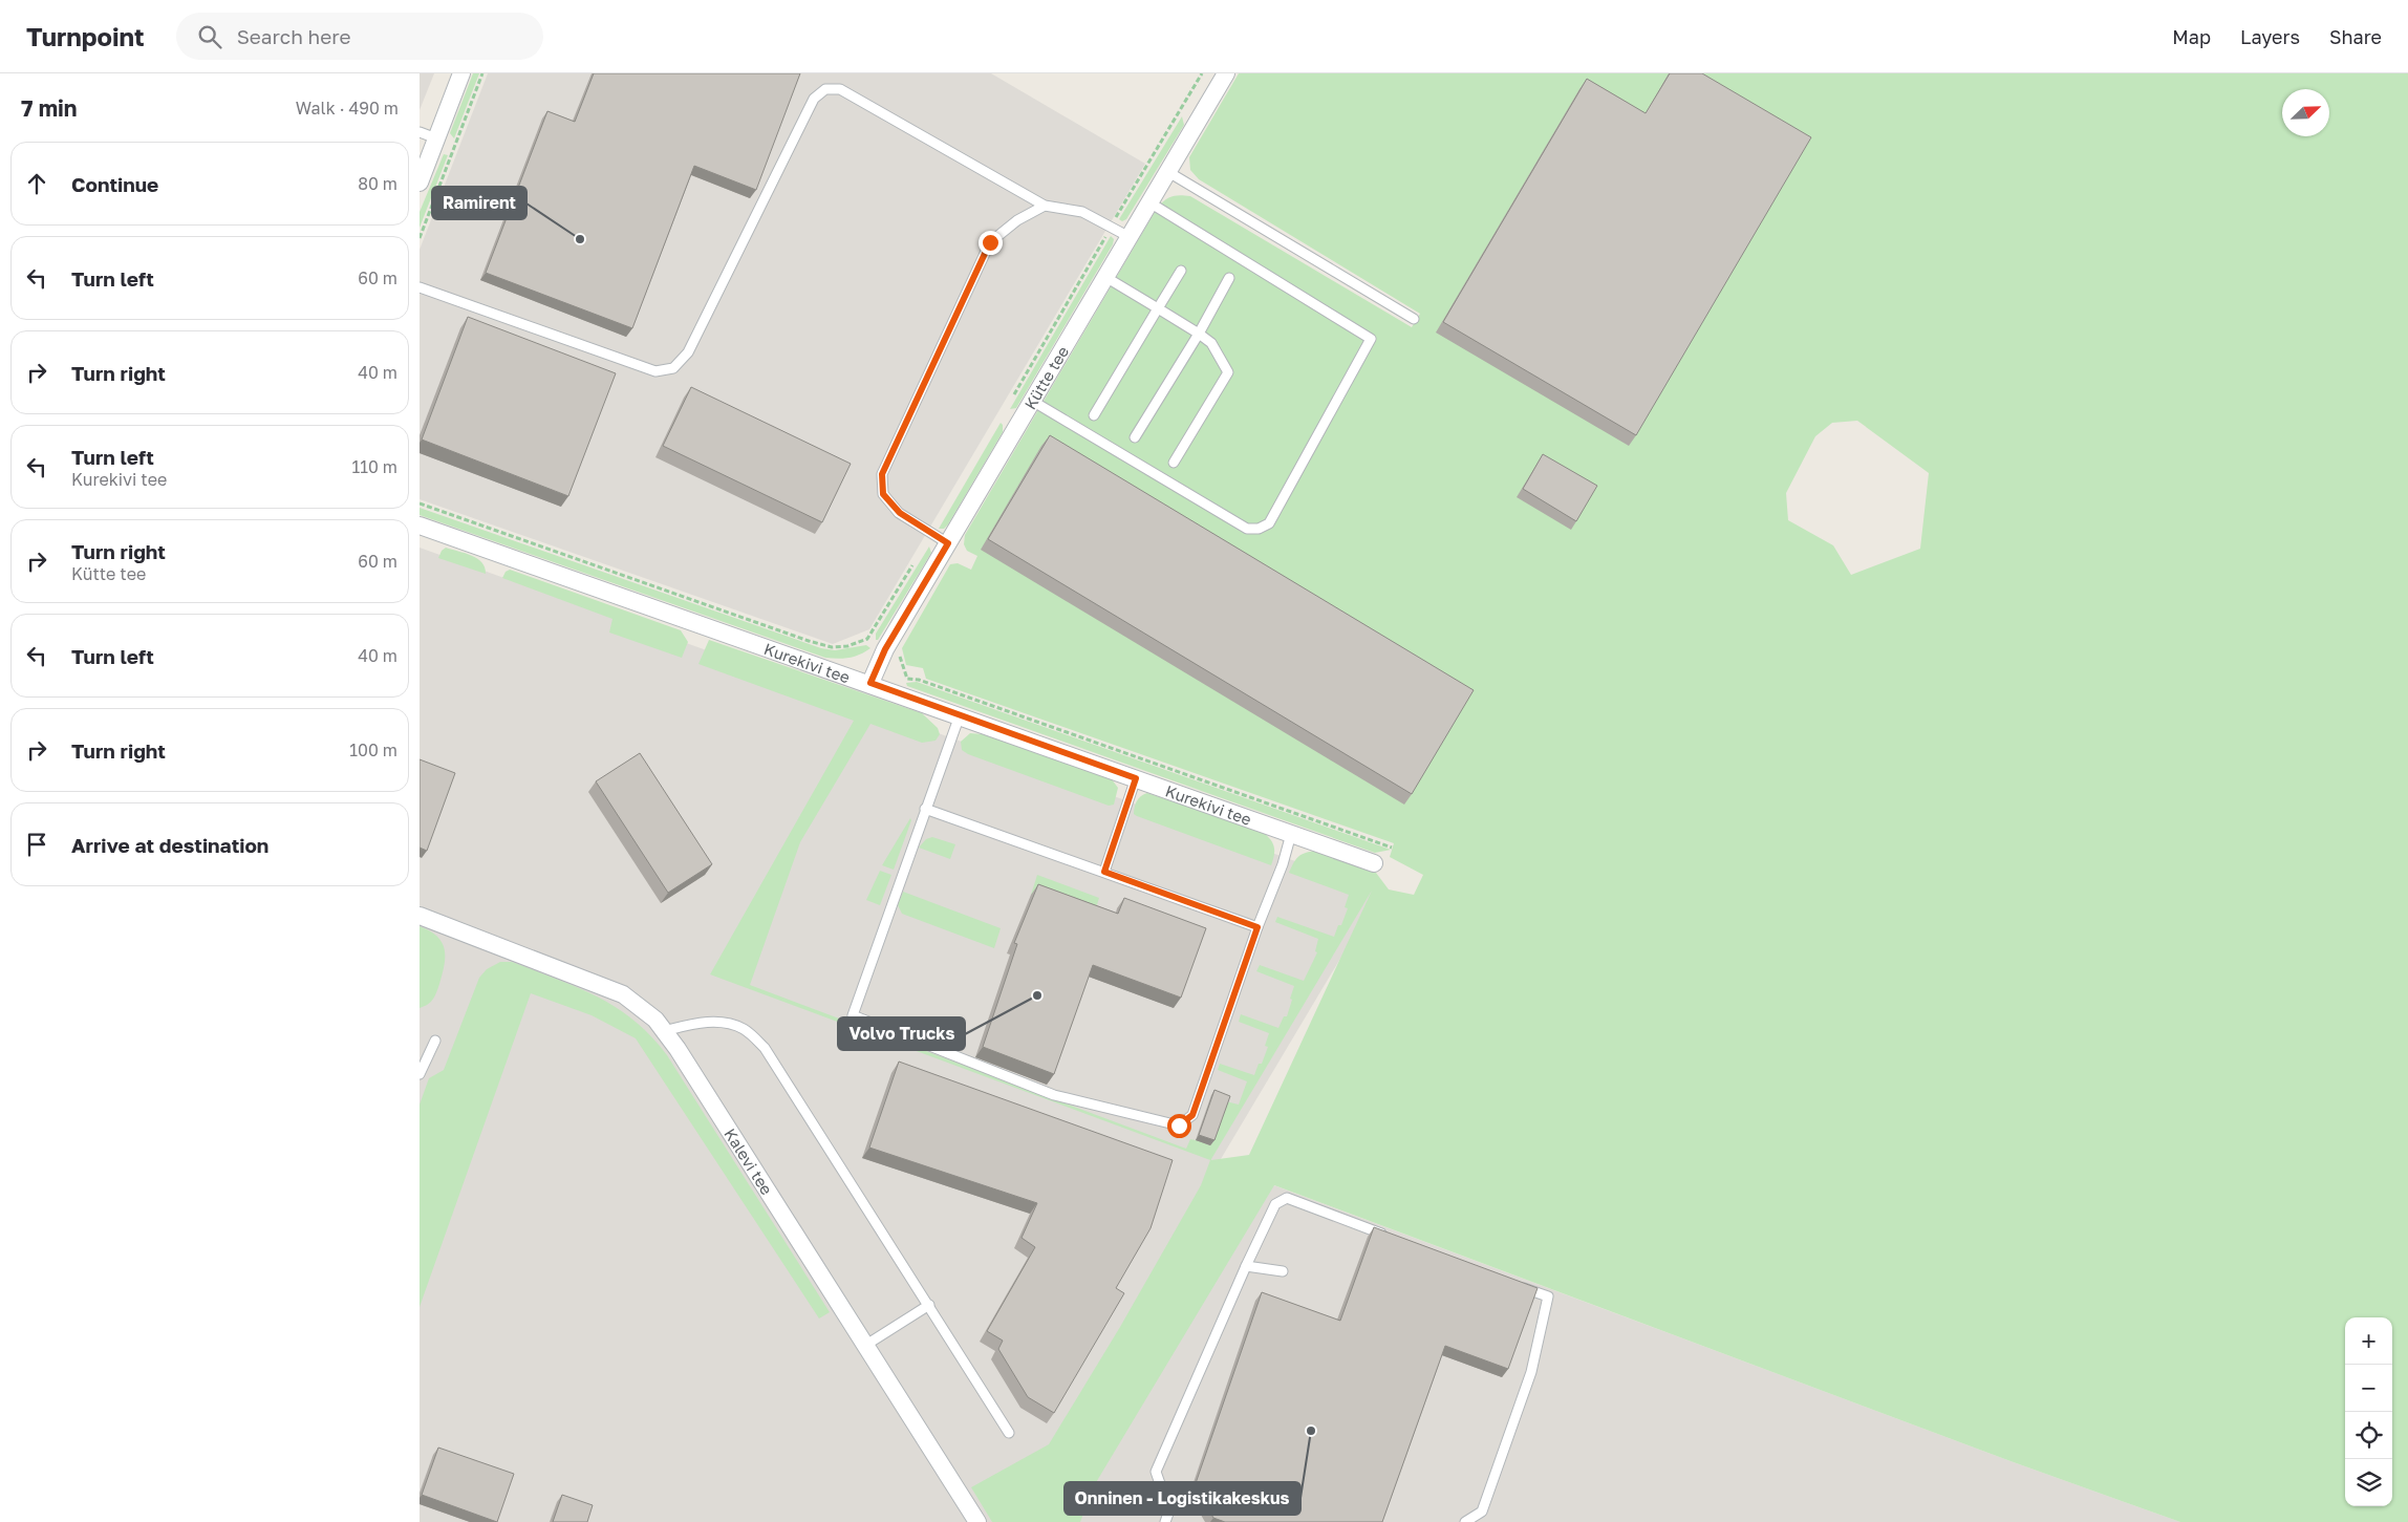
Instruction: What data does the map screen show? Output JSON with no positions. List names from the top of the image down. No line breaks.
{"streets":{"street":["Kütte tee","Kurekivi tee","Kalevi tee"]},"crossings":[["Kütte tee","Kurekivi tee"]],"places":["Ramirent","Volvo Trucks","Onninen - Logistikakeskus"],"north":"top right","page":{"header":"Turnpoint","search":"Search here","nav":["Map","Layers","Share"],"heading":["7 min","Walk · 490 m"],"list":[["Continue","80 m"],["Turn left","60 m"],["Turn right","40 m"],["Turn left","Kurekivi tee","110 m"],["Turn right","Kütte tee","60 m"],["Turn left","40 m"],["Turn right","100 m"],"Arrive at destination"],"map_buttons":["+","−"]}}
